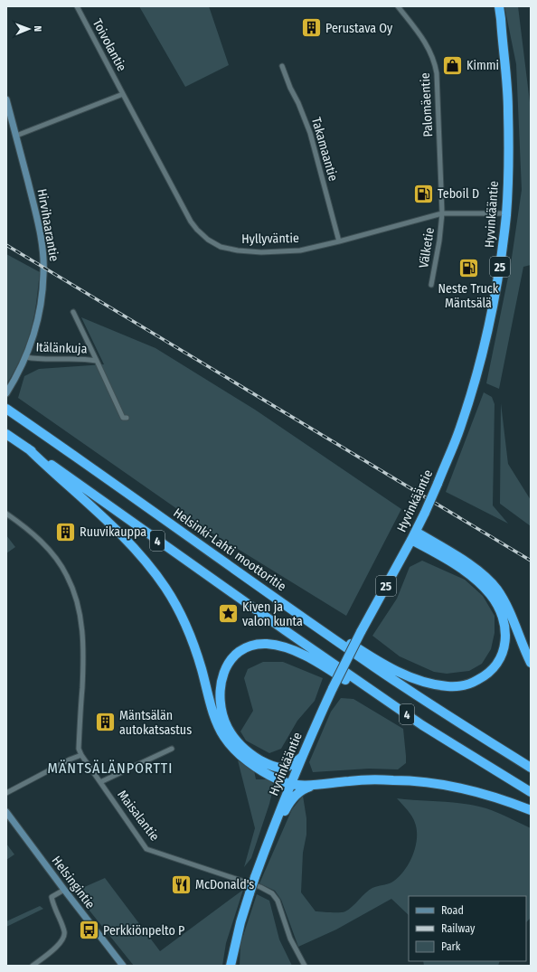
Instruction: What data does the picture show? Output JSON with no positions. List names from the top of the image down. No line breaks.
{"streets":{"highway":["Hyvinkääntie","25","4","Helsinki-Lahti moottoritie"],"street":["Toivolantie","Palomäentie","Takamaantie","Hirvihaarantie","Hyllyväntie","Välketie","Itälänkuja","Maisalantie","Helsingintie"]},"crossings":[["Toivolantie","Hyllyväntie"],["Palomäentie","Hyllyväntie"],["Palomäentie","Välketie"],["Takamaantie","Hyllyväntie"],["Hyvinkääntie","Hyllyväntie"],["Hirvihaarantie","Itälänkuja"],["Hyllyväntie","Välketie"]],"districts":["MÄNTSÄLÄNPORTTI"],"places":{"building":["Perustava Oy","Ruuvikauppa","Mäntsälän autokatsastus"],"shop":["Kimmi"],"fuel station":["Teboil D","Neste Truck Mäntsälä"],"place":["Kiven ja valon kunta"],"restaurant":["McDonald's"],"bus stop":["Perkkiönpelto P"]},"legend":["Road","Railway","Park"],"north":"right"}
